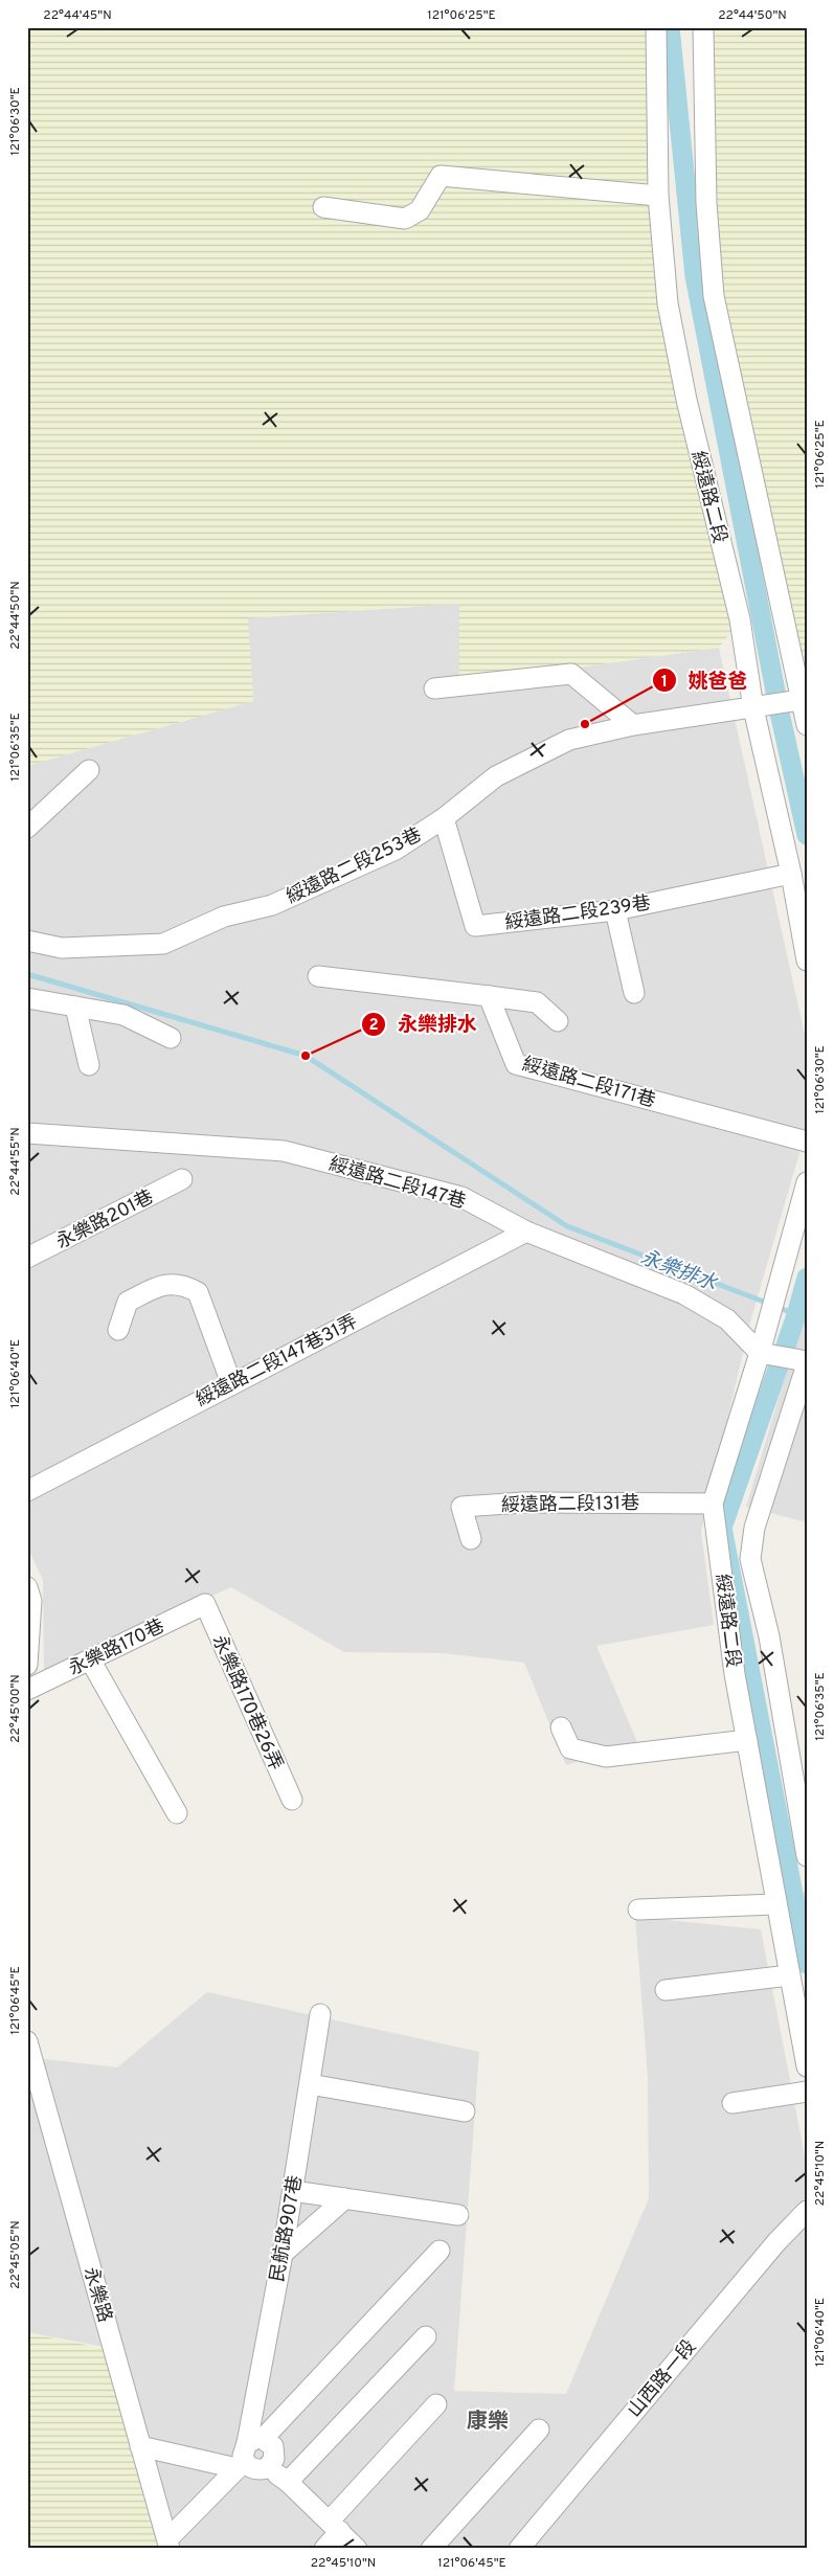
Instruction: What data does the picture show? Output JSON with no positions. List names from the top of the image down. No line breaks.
{"streets":{"street":["綏遠路二段","綏遠路二段253巷","綏遠路二段239巷","綏遠路二段171巷","綏遠路二段147巷","永樂路201巷","綏遠路二段147巷31弄","綏遠路二段131巷","永樂路170巷","永樂路170巷26弄","民航路907巷","永樂路","山西路一段"]},"crossings":[["綏遠路二段","綏遠路二段253巷"],["綏遠路二段","綏遠路二段239巷"],["綏遠路二段","綏遠路二段147巷"],["綏遠路二段","綏遠路二段131巷"],["綏遠路二段253巷","綏遠路二段239巷"],["綏遠路二段147巷","綏遠路二段147巷31弄"],["永樂路170巷","永樂路170巷26弄"]],"districts":["康樂"],"water":["永樂排水"],"places":["姚爸爸","永樂排水"],"coordinates":["22°44'45\"N","121°06'25\"E","22°44'50\"N","121°06'30\"E","121°06'35\"E","22°44'55\"N","121°06'40\"E","22°45'00\"N","121°06'45\"E","22°45'10\"N","22°45'05\"N"]}
